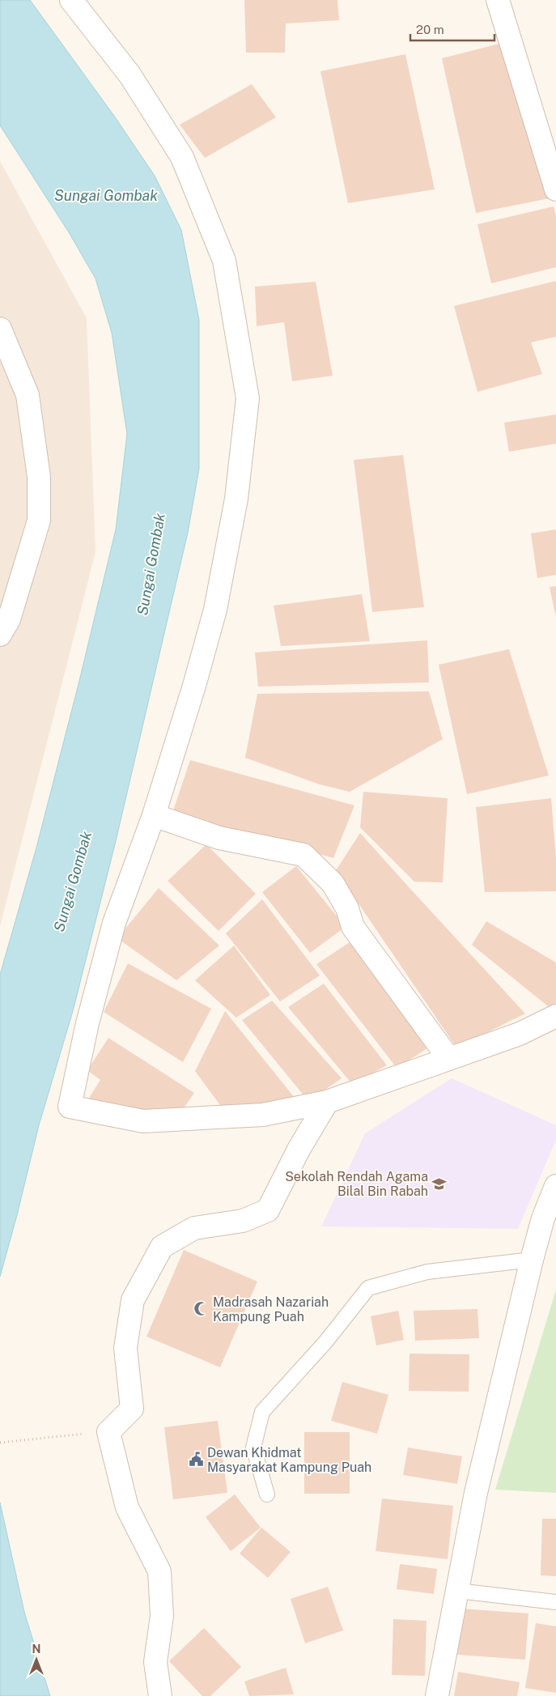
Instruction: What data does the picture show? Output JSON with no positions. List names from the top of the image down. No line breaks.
{"water":["Sungai Gombak"],"places":{"school or university":["Sekolah Rendah Agama Bilal Bin Rabah"],"mosque":["Madrasah Nazariah Kampung Puah"],"public building":["Dewan Khidmat Masyarakat Kampung Puah"]},"scale_bar":"20 m","north":"top"}
